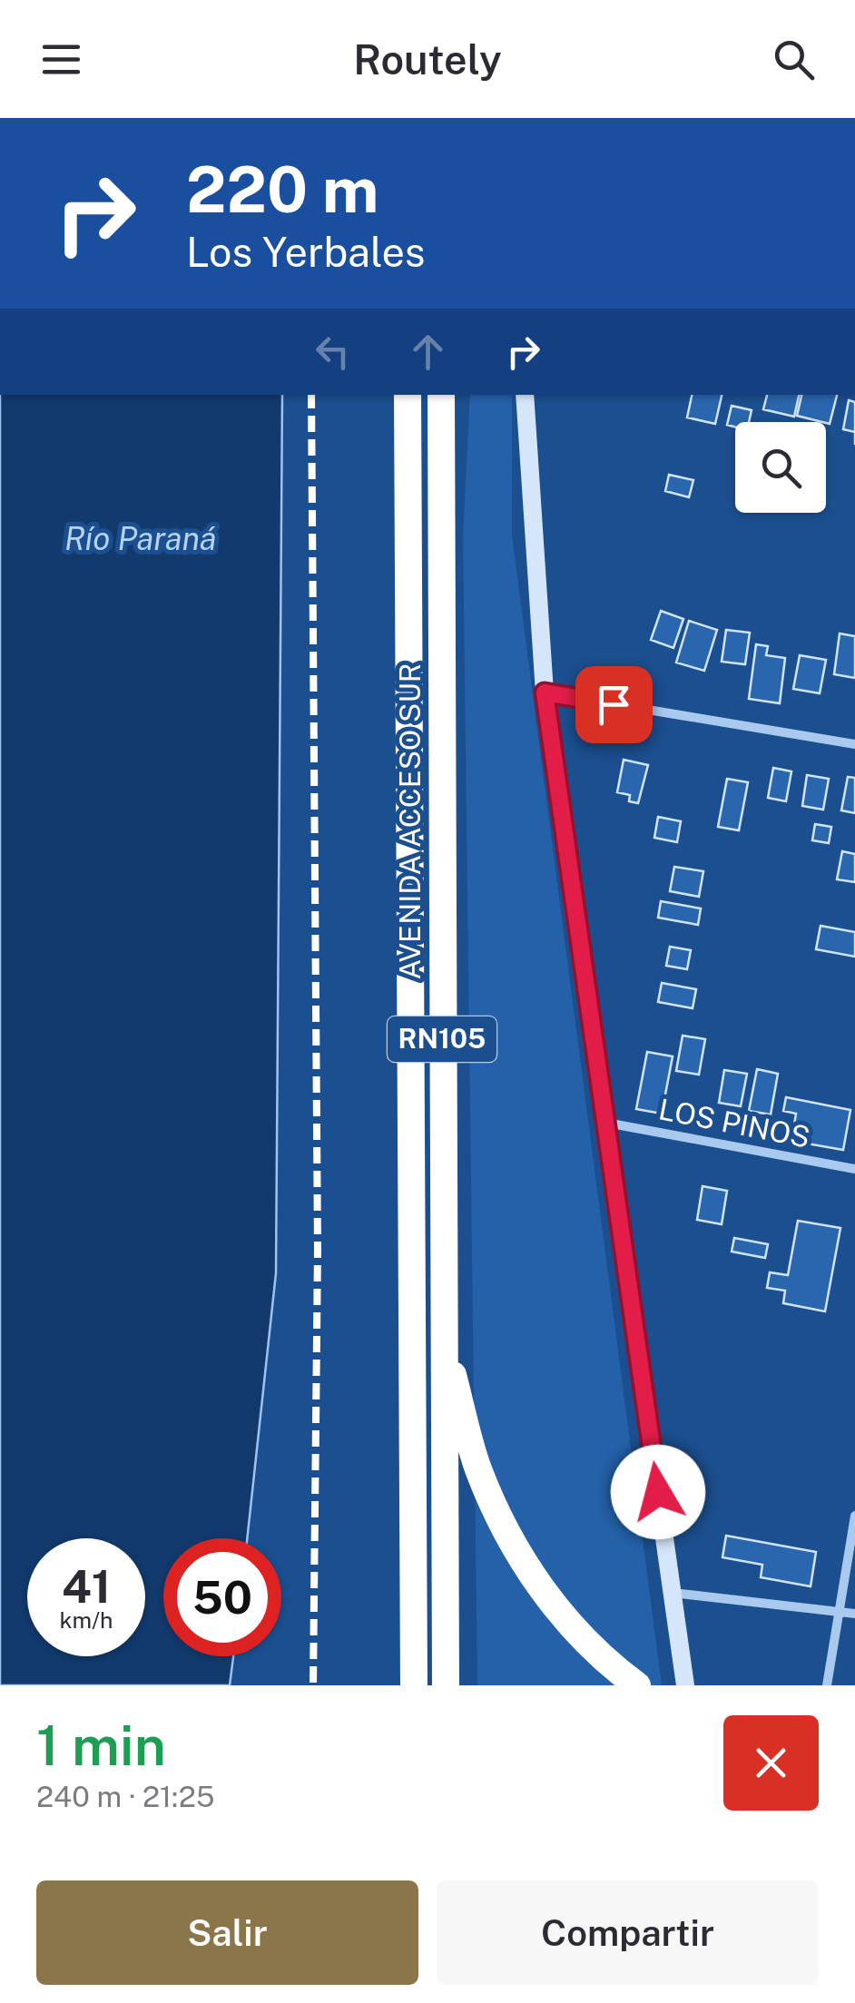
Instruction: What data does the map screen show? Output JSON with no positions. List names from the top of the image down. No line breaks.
{"streets":{"highway":["AVENIDA ACCESO SUR","RN105"],"street":["LOS PINOS"]},"water":["Río Paraná"],"page":{"header":"Routely","turn":["220 m","Los Yerbales"],"speed":"41 km/h","limit":"50","heading":["1 min","240 m · 21:25"],"buttons":["Salir","Compartir"]}}
